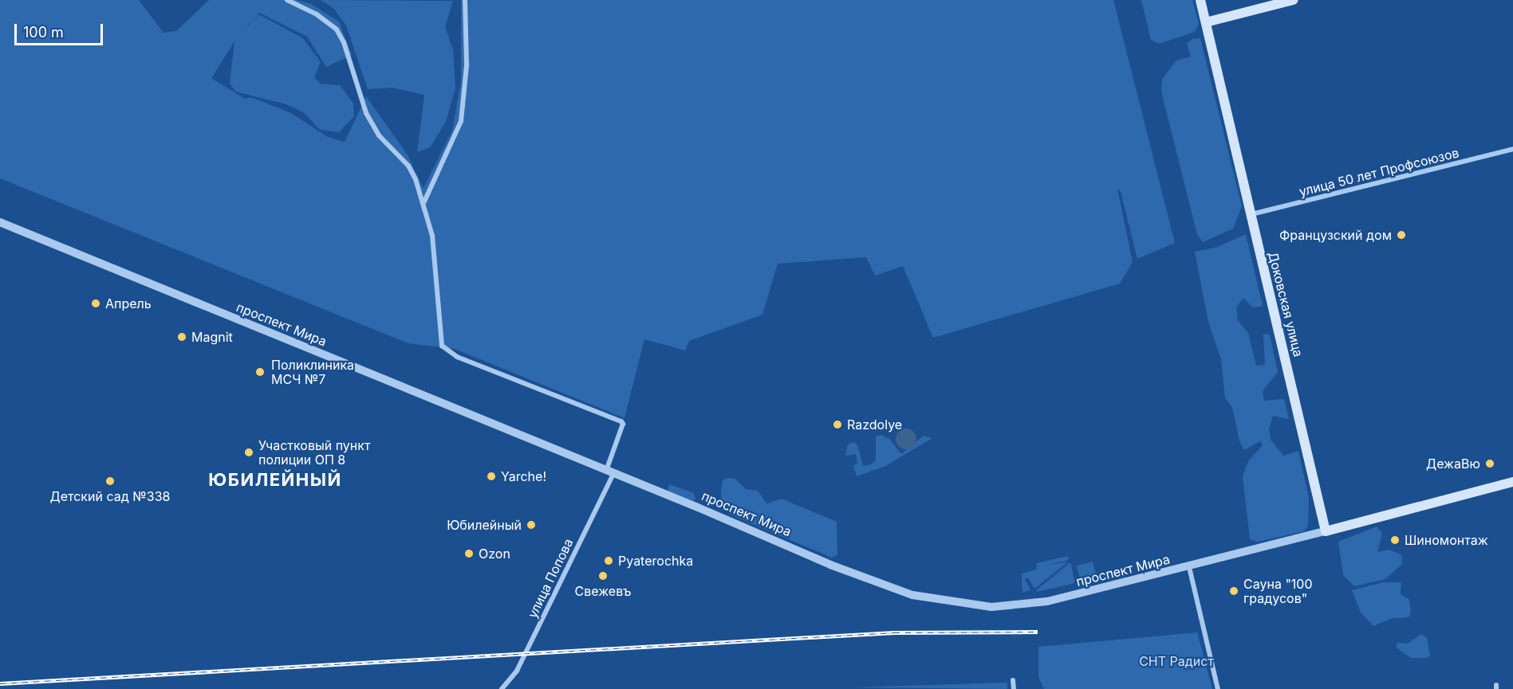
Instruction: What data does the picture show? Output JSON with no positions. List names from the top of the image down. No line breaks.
{"streets":{"main road":["Доковская улица","проспект Мира"],"street":["улица 50 лет Профсоюзов","улица Попова"]},"crossings":[["улица 50 лет Профсоюзов","Доковская улица"],["Доковская улица","проспект Мира"],["проспект Мира","улица Попова"]],"districts":["ЮБИЛЕЙНЫЙ"],"parks":["СНТ Радист"],"places":["Французский дом","Апрель","Magnit","Поликлиника МСЧ №7","Razdolye","Участковый пункт полиции ОП 8","ДежаВю","Yarche!","Детский сад №338","Юбилейный","Шиномонтаж","Ozon","Pyaterochka","Свежевъ","Сауна \"100 градусов\""],"scale_bar":"100 m"}
